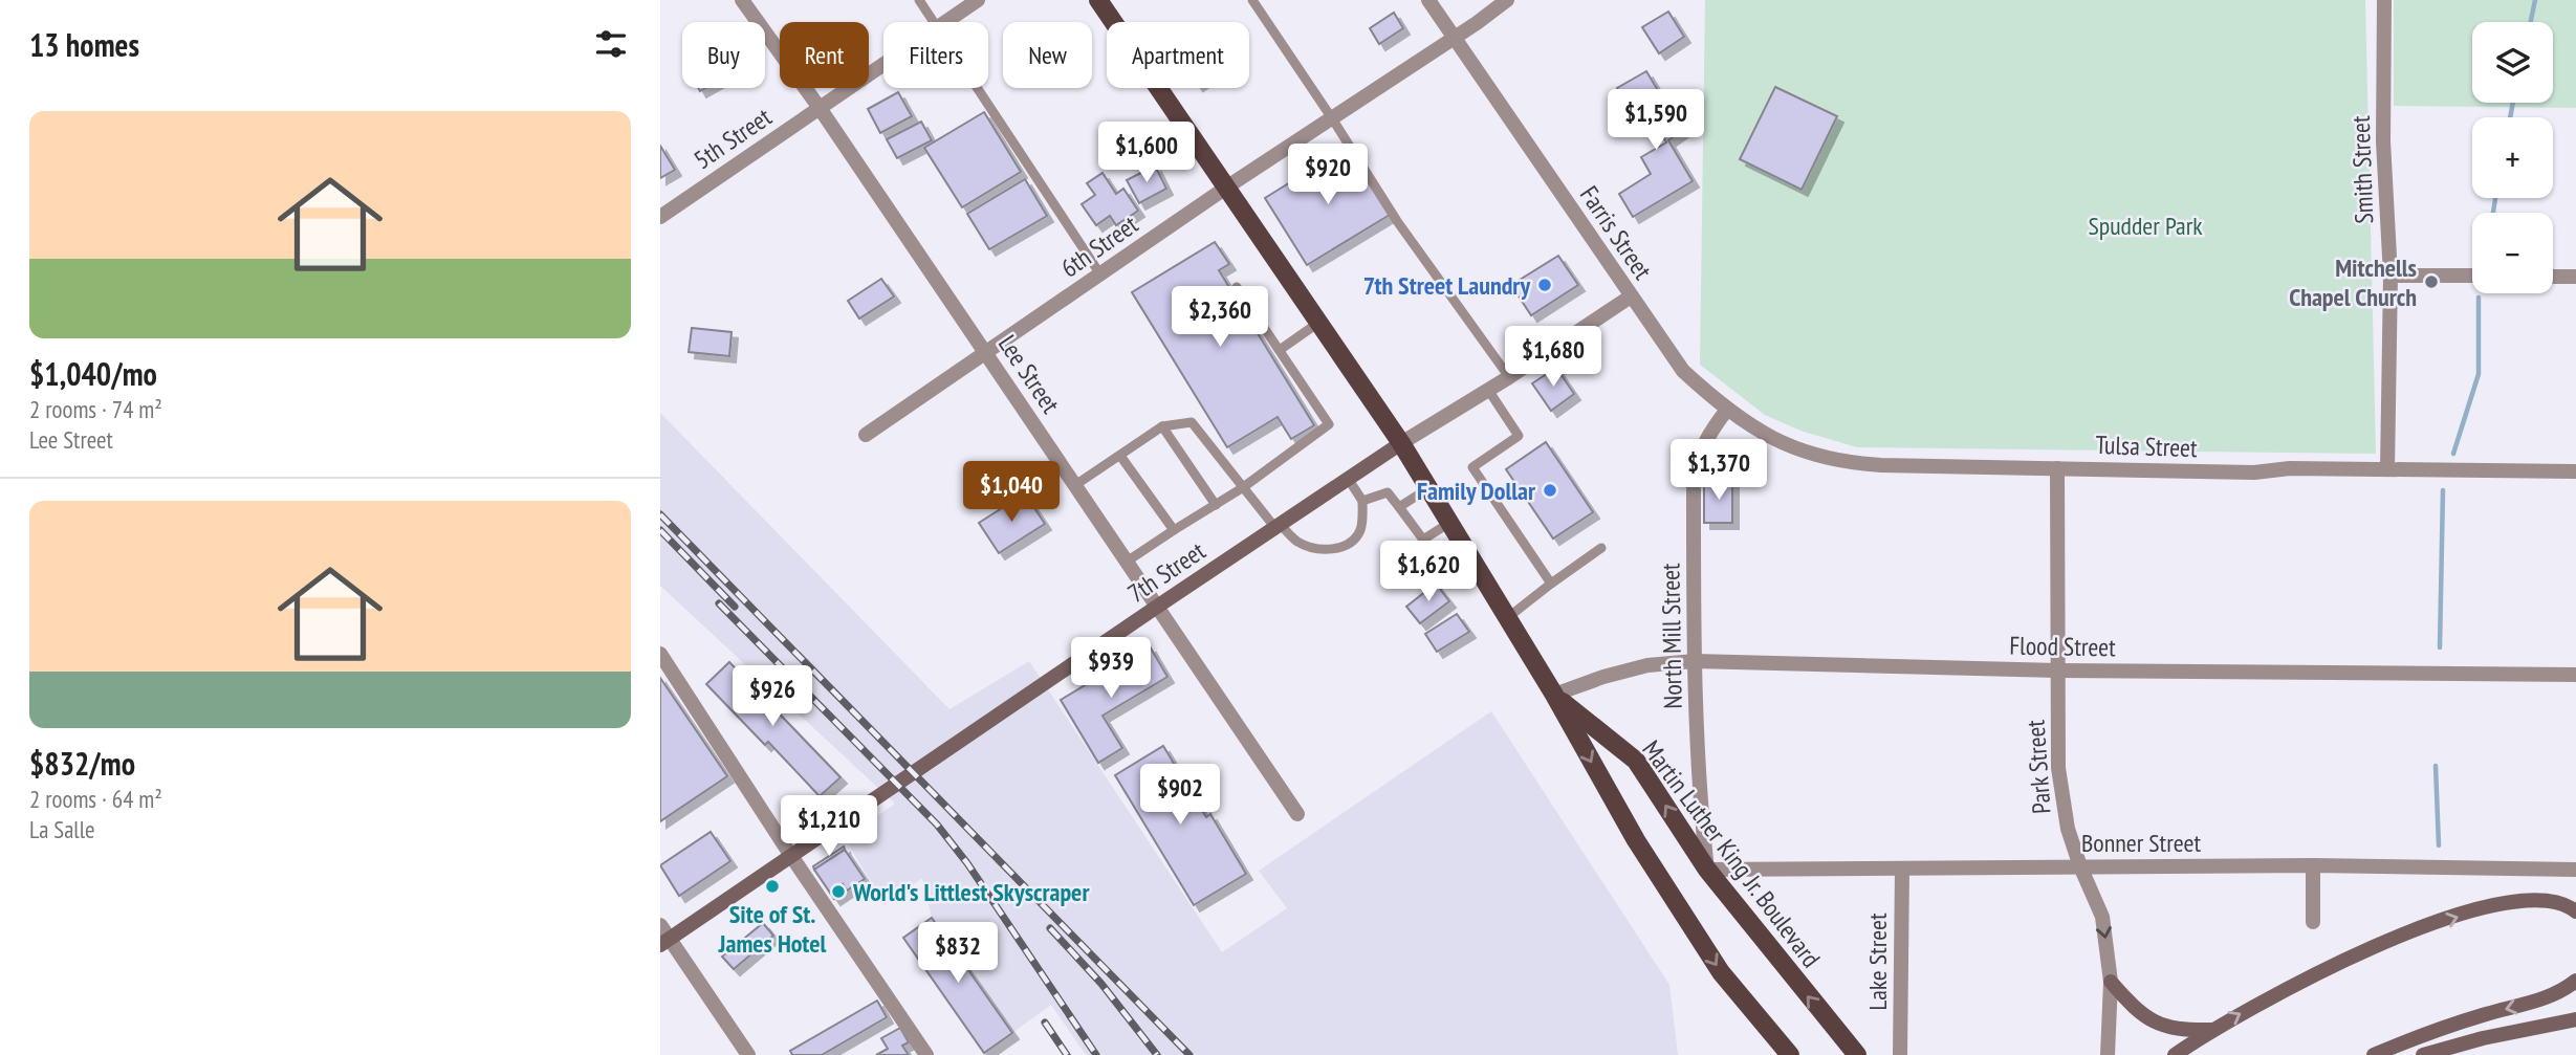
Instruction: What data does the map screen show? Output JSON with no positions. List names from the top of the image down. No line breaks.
{"streets":{"main road":["Martin Luther King Jr. Boulevard"],"street":["5th Street","Smith Street","Farris Street","6th Street","Lee Street","Tulsa Street","7th Street","North Mill Street","Flood Street","Park Street","Bonner Street","Lake Street"]},"crossings":[["5th Street","Lee Street"],["Smith Street","Tulsa Street"],["Farris Street","6th Street"],["Farris Street","Tulsa Street"],["Farris Street","7th Street"],["Farris Street","North Mill Street"],["6th Street","Lee Street"],["6th Street","Martin Luther King Jr. Boulevard"],["Lee Street","7th Street"],["Tulsa Street","North Mill Street"],["Tulsa Street","Park Street"],["7th Street","Martin Luther King Jr. Boulevard"],["North Mill Street","Flood Street"],["North Mill Street","Bonner Street"],["North Mill Street","Martin Luther King Jr. Boulevard"],["Flood Street","Park Street"],["Flood Street","Martin Luther King Jr. Boulevard"],["Park Street","Bonner Street"],["Bonner Street","Martin Luther King Jr. Boulevard"],["Bonner Street","Lake Street"]],"parks":["Spudder Park"],"places":["Mitchells Chapel Church","7th Street Laundry","Family Dollar","Site of St. James Hotel","World's Littlest Skyscraper"],"page":{"heading":"13 homes","map_buttons":["+","−"],"chip":["Buy","Rent","Filters","New","Apartment"],"list":[{"name":"$1,040/mo","note":"2 rooms · 74 m² · Lee Street"},{"name":"$832/mo","note":"2 rooms · 64 m² · La Salle"}],"price":["$1,590","$1,600","$920","$2,360","$1,680","$1,370","$1,040","$1,620","$939","$926","$902","$1,210","$832"]}}
